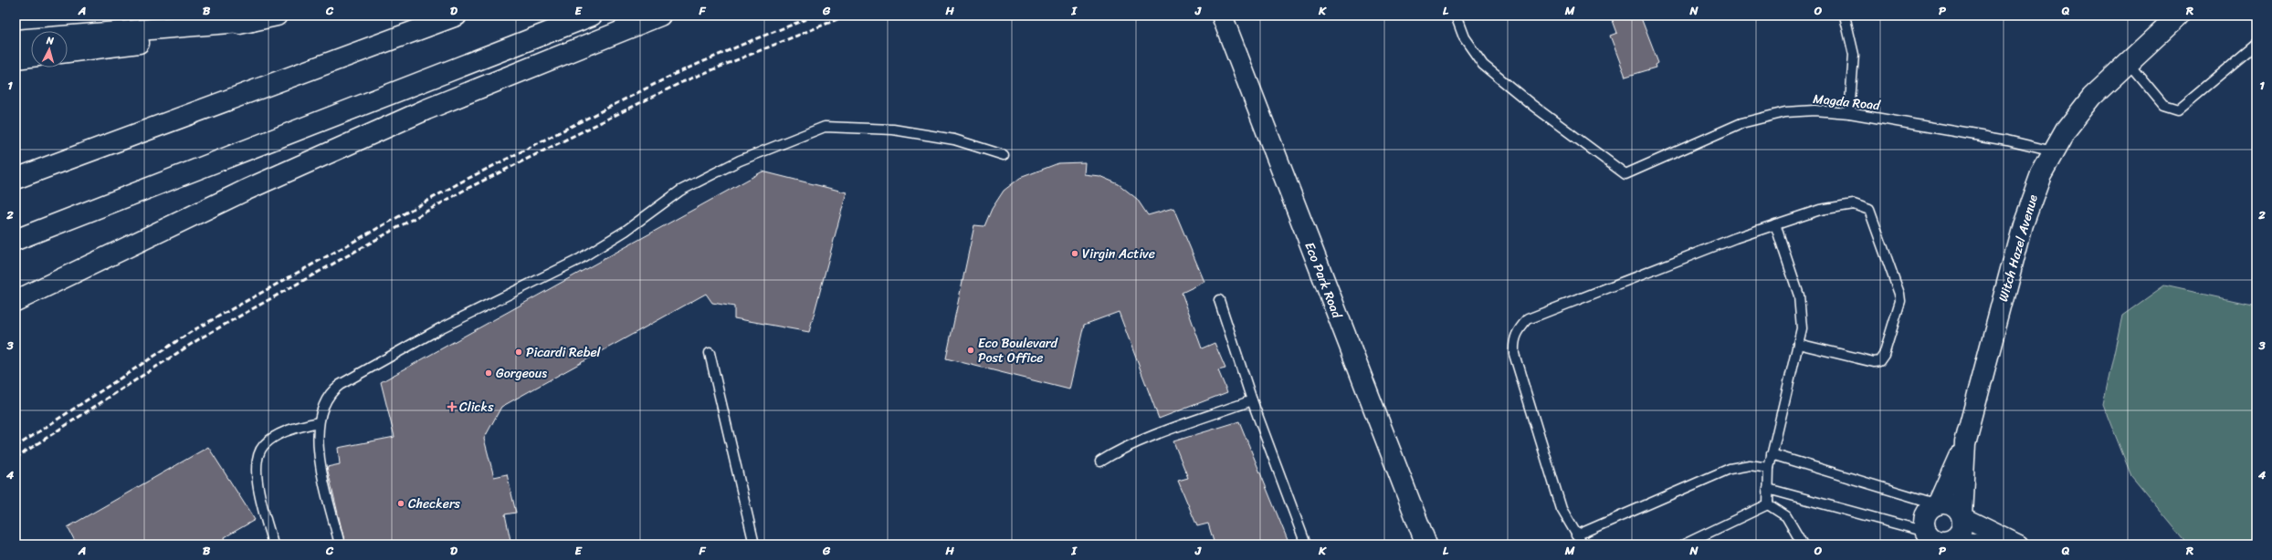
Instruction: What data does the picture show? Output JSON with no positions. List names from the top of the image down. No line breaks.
{"streets":{"main road":["Witch Hazel Avenue","Eco Park Road"],"lane":["Magda Road"]},"crossings":[["Magda Road","Witch Hazel Avenue"]],"places":{"other":["Virgin Active","Eco Boulevard Post Office","Picardi Rebel","Gorgeous","Checkers"],"health":["Clicks"]},"north":"top","grid":{"columns":["A","B","C","D","E","F","G","H","I","J","K","L","M","N","O","P","Q","R"],"rows":["1","2","3","4"]}}
